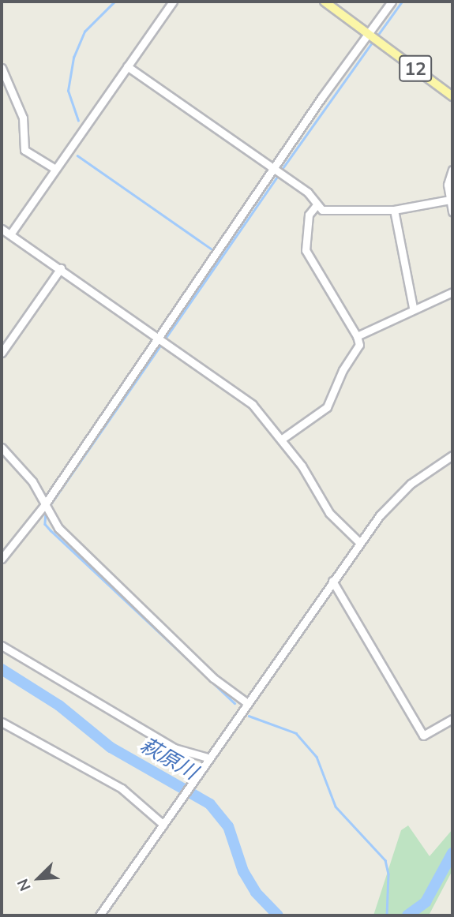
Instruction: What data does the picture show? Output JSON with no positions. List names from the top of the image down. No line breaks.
{"streets":{"main road":["12"]},"water":["萩原川"],"north":"bottom left"}
